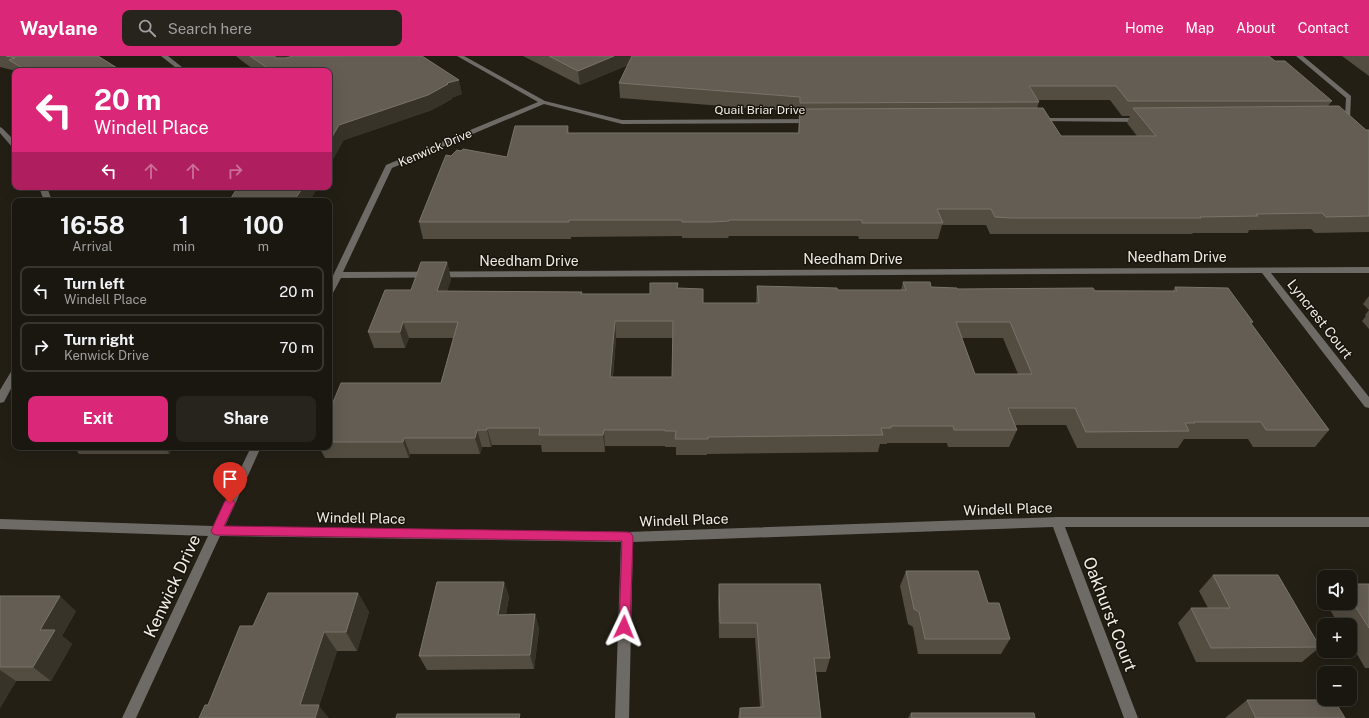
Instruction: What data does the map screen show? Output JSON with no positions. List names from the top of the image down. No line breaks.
{"streets":{"street":["Quail Briar Drive","Kenwick Drive","Needham Drive","Lyncrest Court","Windell Place","Oakhurst Court"]},"crossings":[["Quail Briar Drive","Kenwick Drive"],["Kenwick Drive","Needham Drive"],["Kenwick Drive","Windell Place"],["Needham Drive","Lyncrest Court"],["Windell Place","Oakhurst Court"]],"page":{"header":"Waylane","search":"Search here","nav":["Home","Map","About","Contact"],"turn":["20 m","Windell Place"],"eta":["16:58","Arrival","1","min","100","m"],"list":[{"name":"Turn left","note":"Windell Place","value":"20 m"},{"name":"Turn right","note":"Kenwick Drive","value":"70 m"}],"buttons":["Exit","Share"],"map_buttons":["+","−"]}}
